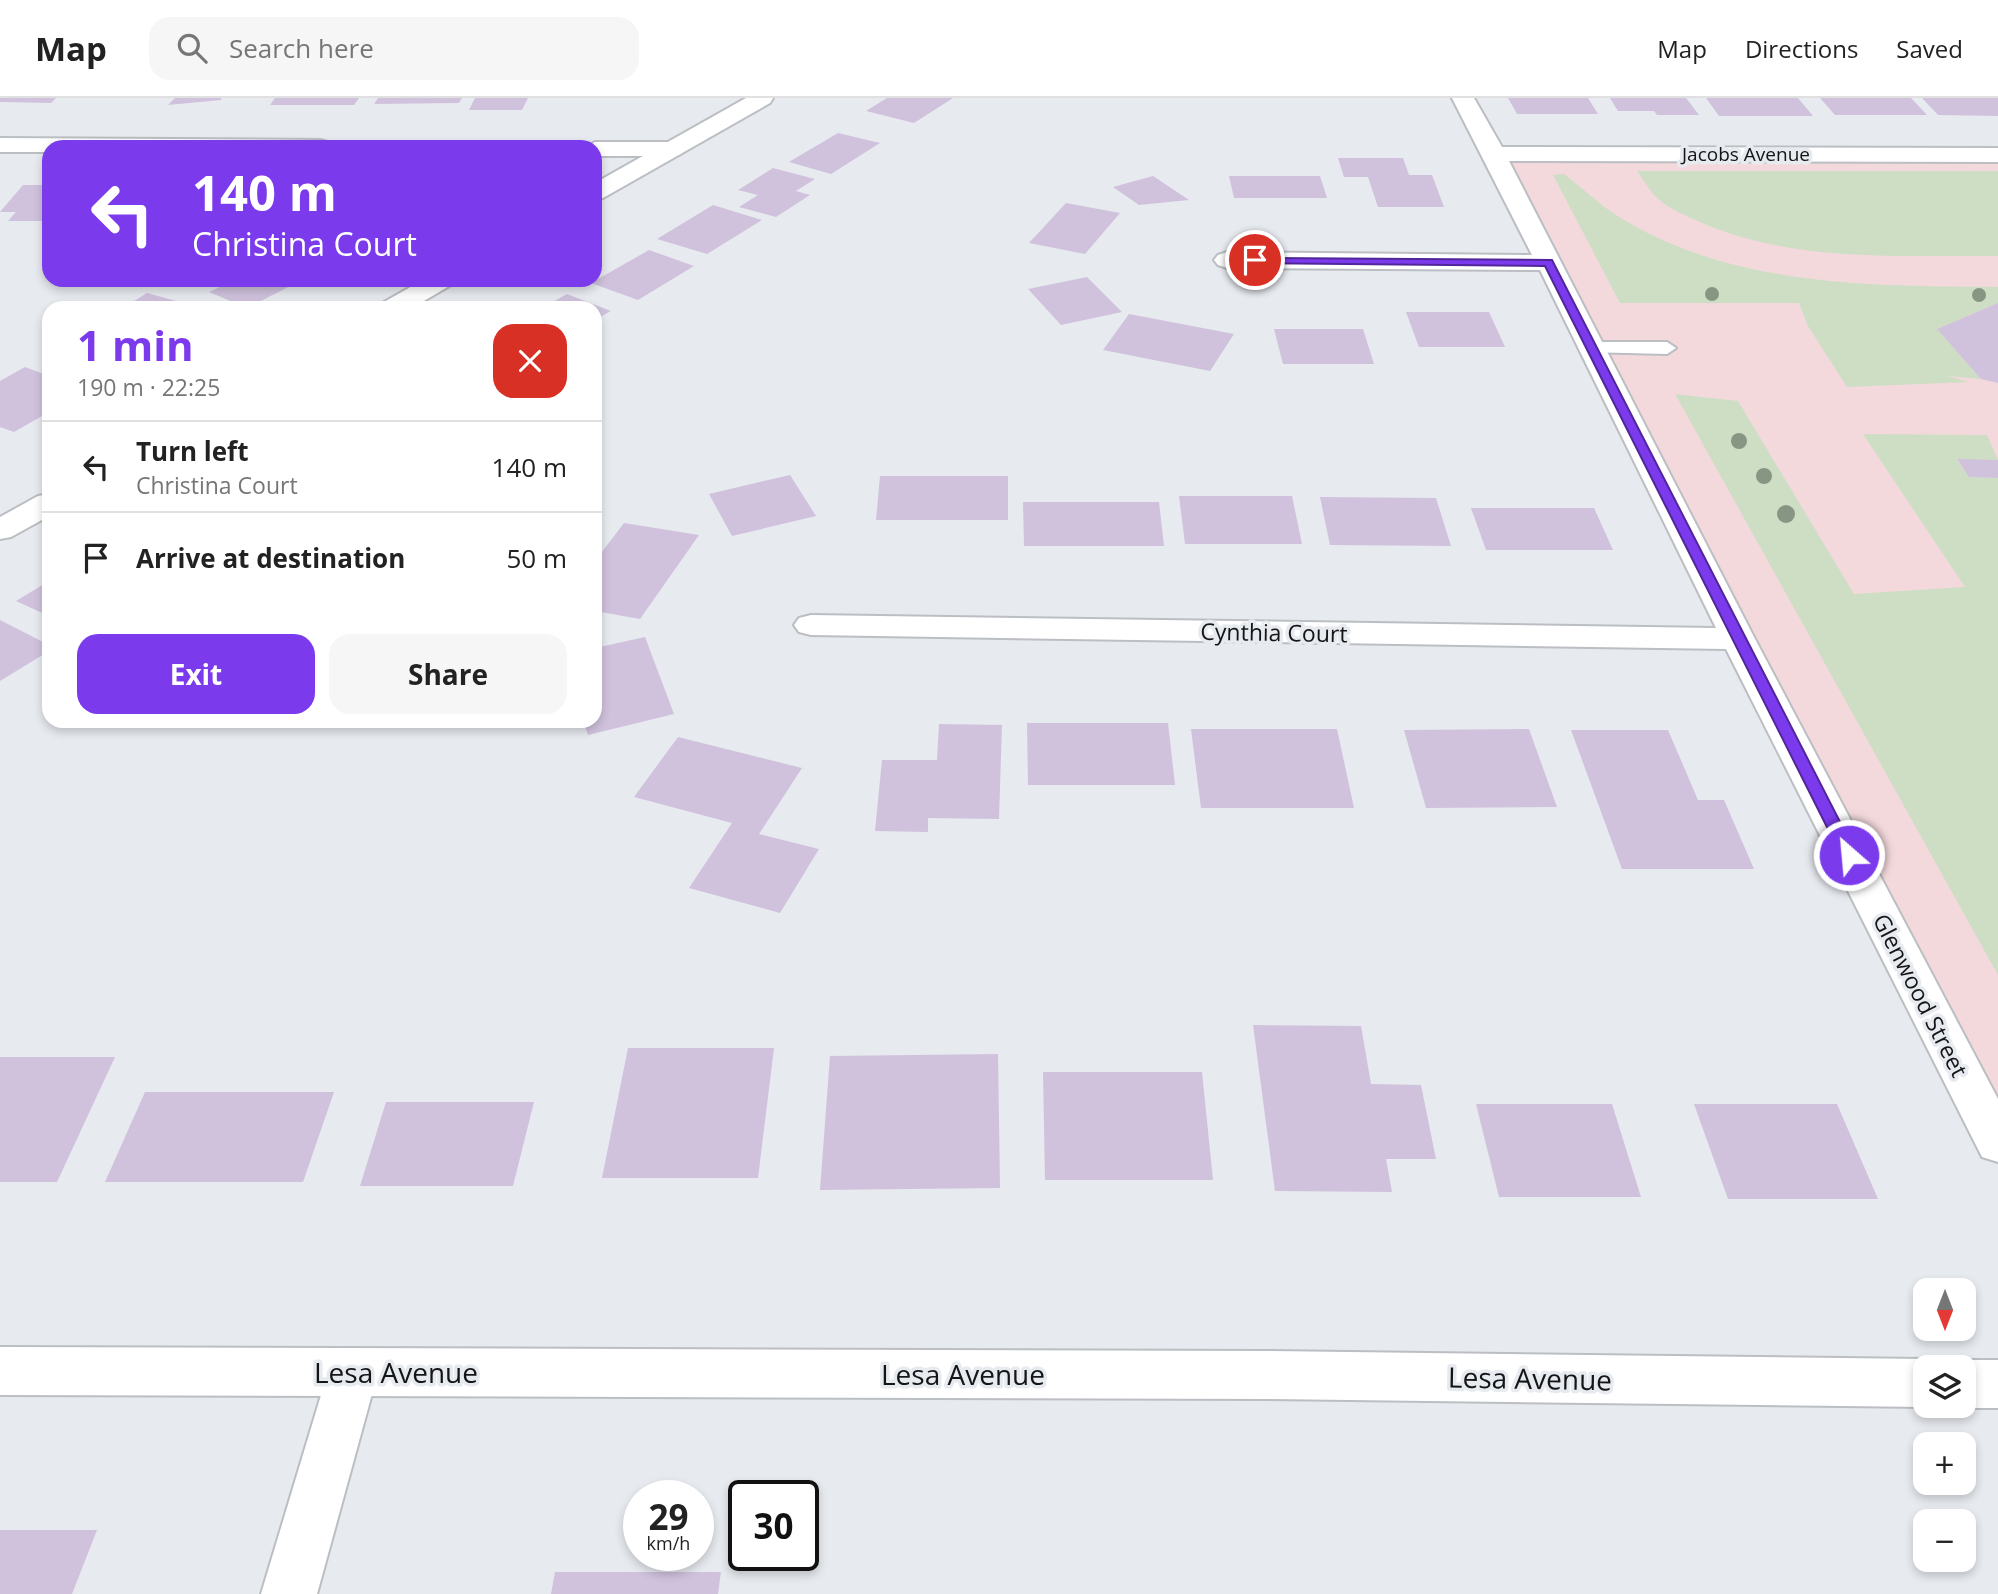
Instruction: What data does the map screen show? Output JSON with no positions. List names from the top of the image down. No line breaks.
{"streets":{"street":["Jacobs Avenue","Cynthia Court","Glenwood Street","Lesa Avenue"]},"crossings":[["Jacobs Avenue","Glenwood Street"],["Cynthia Court","Glenwood Street"]],"north":"bottom","page":{"header":"Map","search":"Search here","nav":["Map","Directions","Saved"],"turn":["140 m","Christina Court"],"heading":["1 min","190 m · 22:25"],"list":[{"name":"Turn left","note":"Christina Court","value":"140 m"},{"name":"Arrive at destination","value":"50 m"}],"buttons":["Exit","Share"],"map_buttons":["+","−"],"speed":"29 km/h","limit":"30"}}
